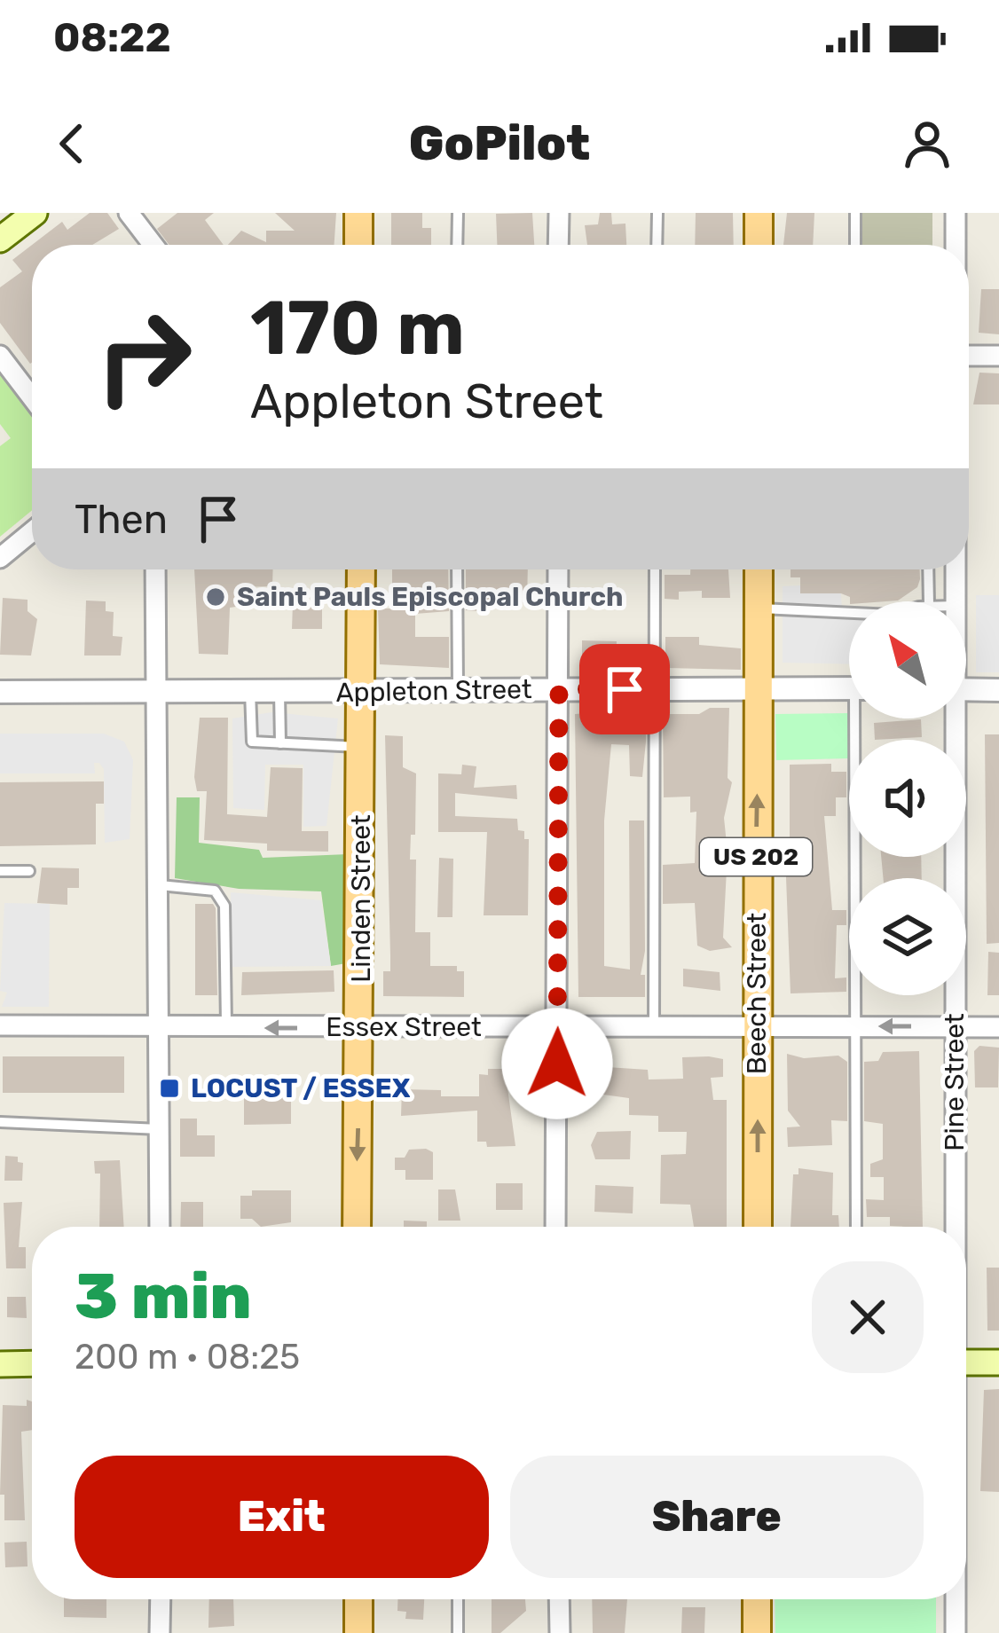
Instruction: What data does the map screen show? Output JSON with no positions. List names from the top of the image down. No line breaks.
{"streets":{"main road":["US 202","Linden Street","Beech Street"],"street":["Appleton Street","Essex Street","Pine Street"]},"crossings":[["Appleton Street","Linden Street"],["Appleton Street","Beech Street"],["Linden Street","Essex Street"],["Beech Street","Essex Street"],["Essex Street","Pine Street"]],"one_way":["Beech Street"],"places":{"other":["Saint Pauls Episcopal Church"],"transit":["LOCUST / ESSEX"]},"north":"top left","page":{"status":"08:22","header":"GoPilot","turn":["170 m","Appleton Street"],"then":"Then","heading":["3 min","200 m · 08:25"],"buttons":["Exit","Share"]}}
